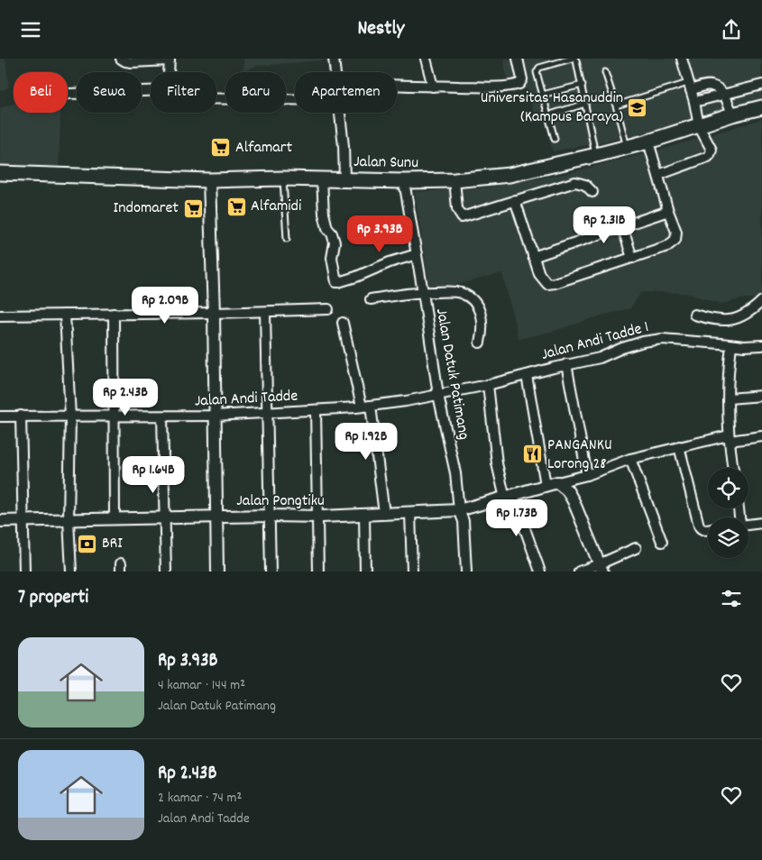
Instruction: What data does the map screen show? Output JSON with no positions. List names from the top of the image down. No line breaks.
{"streets":{"main road":["Jalan Sunu"],"street":["Jalan Andi Tadde 1","Jalan Datuk Patimang","Jalan Andi Tadde","Jalan Pongtiku"]},"crossings":[["Jalan Sunu","Jalan Datuk Patimang"],["Jalan Andi Tadde 1","Jalan Datuk Patimang"],["Jalan Andi Tadde 1","Jalan Andi Tadde"],["Jalan Datuk Patimang","Jalan Andi Tadde"],["Jalan Datuk Patimang","Jalan Pongtiku"]],"places":{"school or university":["Universitas Hasanuddin (Kampus Baraya)"],"supermarket":["Alfamart","Alfamidi","Indomaret"],"restaurant":["PANGANKU Lorong 28"],"bank":["BRI"]},"page":{"header":"Nestly","chip":["Beli","Sewa","Filter","Baru","Apartemen"],"price":["Rp 2.31B","Rp 3.93B","Rp 2.09B","Rp 2.43B","Rp 1.92B","Rp 1.64B","Rp 1.73B"],"heading":"7 properti","list":[{"name":"Rp 3.93B","note":"4 kamar · 144 m² · Jalan Datuk Patimang"},{"name":"Rp 2.43B","note":"2 kamar · 74 m² · Jalan Andi Tadde"}]}}
